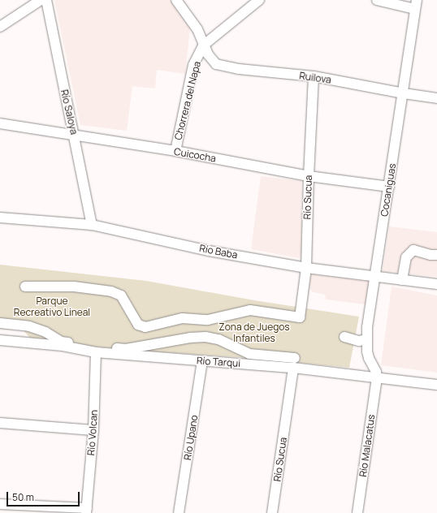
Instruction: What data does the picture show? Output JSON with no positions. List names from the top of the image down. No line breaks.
{"streets":{"street":["Ruilova","Chorrera del Napa","Río Saloya","Cuicocha","Cocaniguas","Río Sucua","Río Baba","Río Tarqui","Río Volcan","Río Upano","Río Malacatus"]},"crossings":[["Ruilova","Chorrera del Napa"],["Ruilova","Cocaniguas"],["Ruilova","Río Sucua"],["Chorrera del Napa","Cuicocha"],["Río Saloya","Cuicocha"],["Río Saloya","Río Baba"],["Cuicocha","Cocaniguas"],["Cuicocha","Río Sucua"],["Cocaniguas","Río Baba"],["Cocaniguas","Río Tarqui"],["Cocaniguas","Río Malacatus"],["Río Sucua","Río Baba"],["Río Sucua","Río Tarqui"],["Río Tarqui","Río Volcan"],["Río Tarqui","Río Upano"],["Río Tarqui","Río Malacatus"]],"parks":["Parque Recreativo Lineal","Zona de Juegos Infantiles"],"scale_bar":"50 m"}
